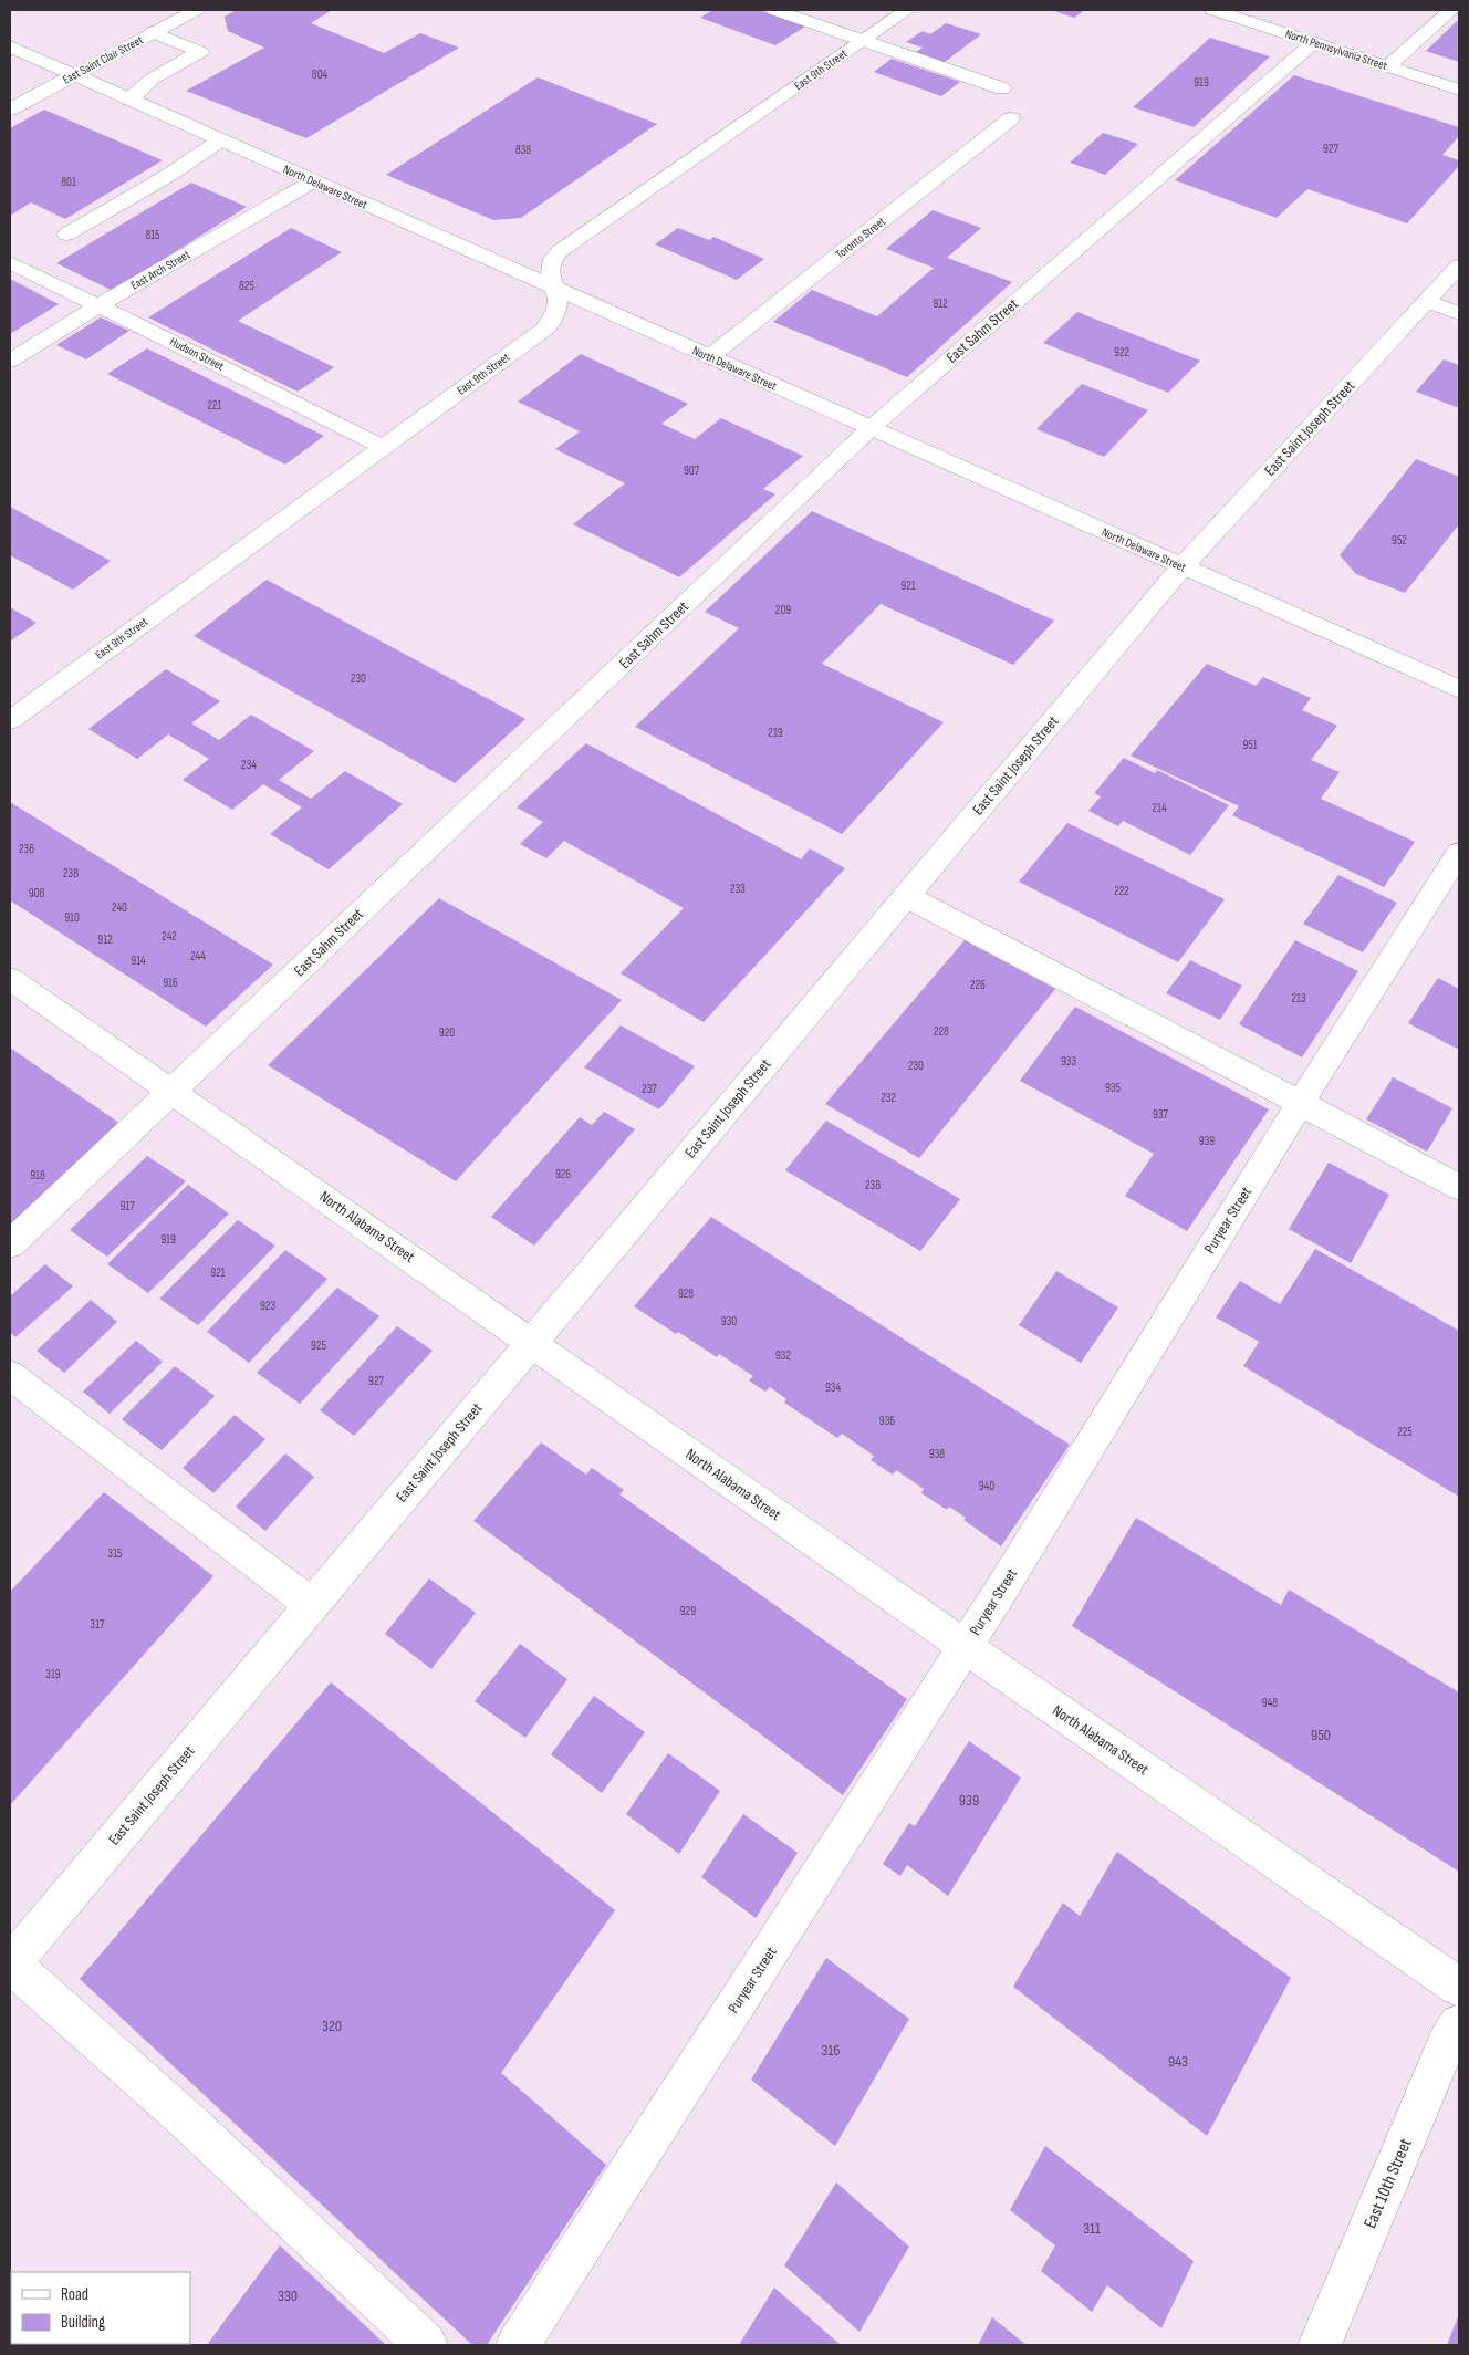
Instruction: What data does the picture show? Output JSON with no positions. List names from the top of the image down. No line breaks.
{"streets":{"street":["North Pennsylvania Street","East Saint Clair Street","East 9th Street","North Delaware Street","Toronto Street","East Arch Street","East Sahm Street","Hudson Street","East Saint Joseph Street","Puryear Street","North Alabama Street","East 10th Street"]},"crossings":[["North Pennsylvania Street","East Sahm Street"],["East Saint Clair Street","North Delaware Street"],["East 9th Street","North Delaware Street"],["East 9th Street","Hudson Street"],["North Delaware Street","Toronto Street"],["North Delaware Street","East Arch Street"],["North Delaware Street","East Sahm Street"],["North Delaware Street","East Saint Joseph Street"],["East Arch Street","Hudson Street"],["East Sahm Street","North Alabama Street"],["East Saint Joseph Street","North Alabama Street"],["Puryear Street","North Alabama Street"]],"house_numbers":["804","919","927","838","801","815","825","912","922","221","907","952","921","209","230","219","951","234","214","236","238","233","222","908","240","910","242","912","244","914","916","226","213","228","920","933","230","935","237","232","937","939","926","918","238","917","919","921","928","923","930","925","932","927","934","936","225","938","940","315","929","317","319","948","950","939","320","316","943","311","330"],"legend":["Road","Building"]}
